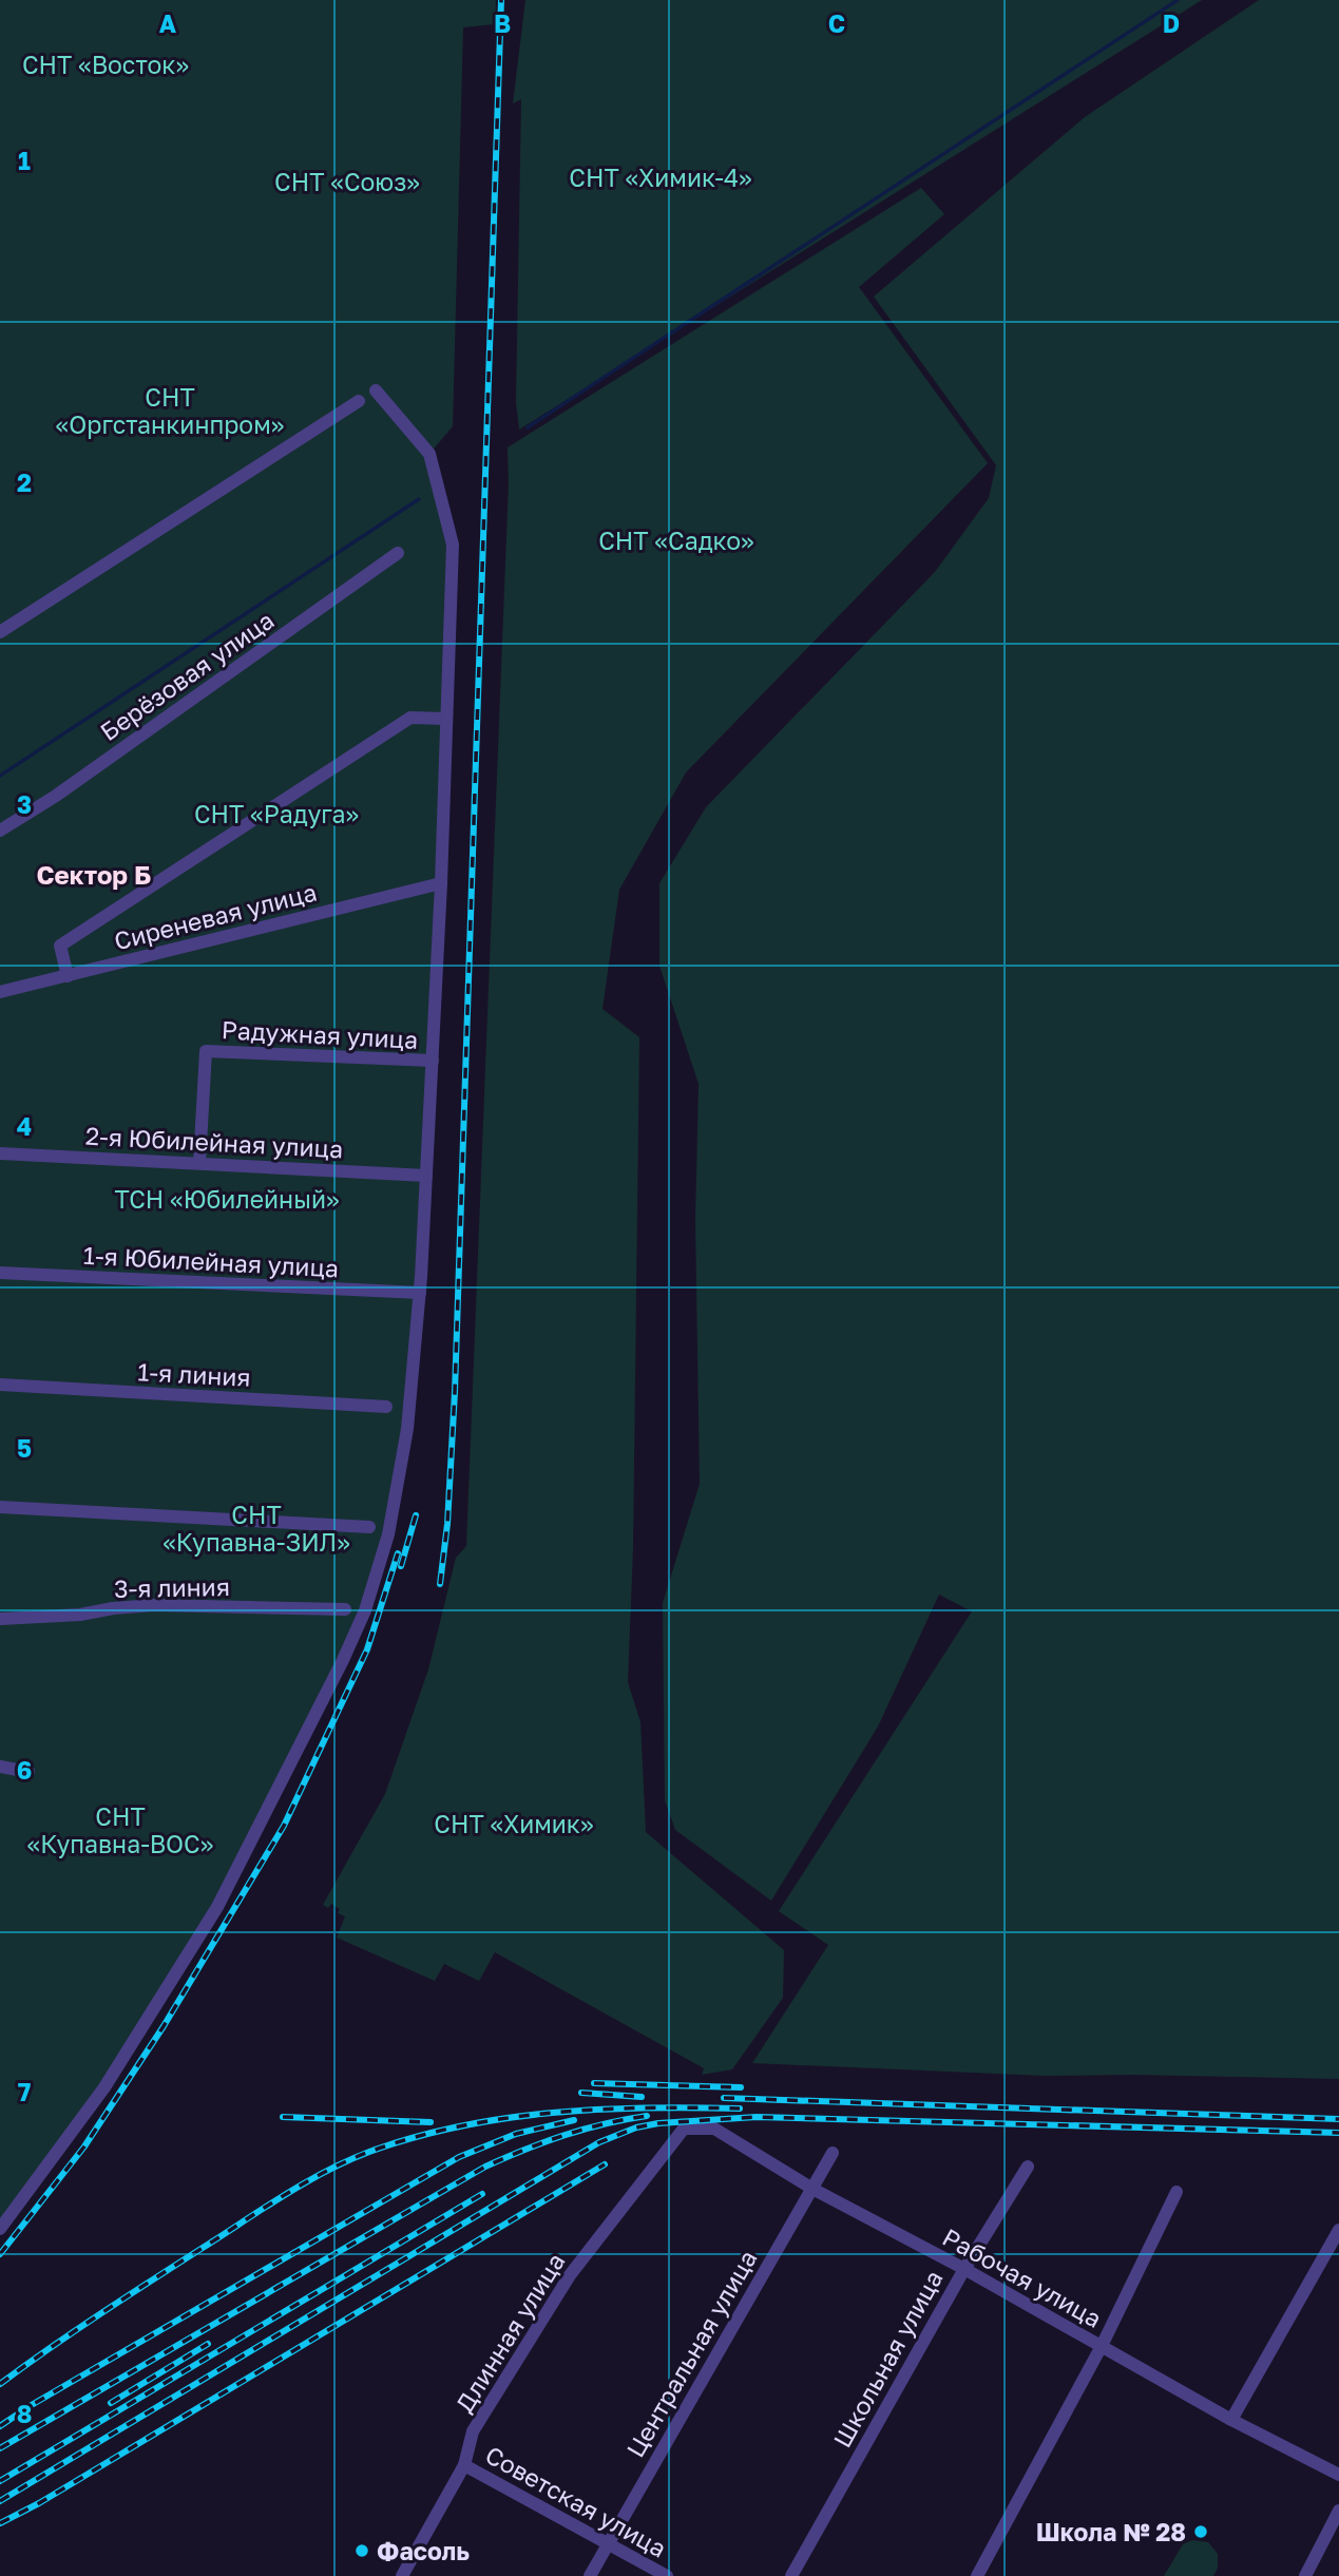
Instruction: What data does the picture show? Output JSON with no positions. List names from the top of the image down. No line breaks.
{"streets":{"street":["Берёзовая улица","Сиреневая улица","Радужная улица","2-я Юбилейная улица","1-я Юбилейная улица","1-я линия","3-я линия","Рабочая улица","Длинная улица","Центральная улица","Школьная улица","Советская улица"]},"crossings":[["Радужная улица","2-я Юбилейная улица"],["Рабочая улица","Длинная улица"],["Рабочая улица","Центральная улица"],["Рабочая улица","Школьная улица"],["Длинная улица","Советская улица"],["Центральная улица","Советская улица"]],"districts":["Сектор Б"],"parks":["СНТ «Восток»","СНТ «Химик-4»","СНТ «Союз»","СНТ «Оргстанкинпром»","СНТ «Садко»","СНТ «Радуга»","ТСН «Юбилейный»","СНТ «Купавна-ЗИЛ»","СНТ «Купавна-ВОС»","СНТ «Химик»"],"places":["Школа № 28","Фасоль"],"grid":{"columns":["A","B","C","D"],"rows":["1","2","3","4","5","6","7","8"]}}
